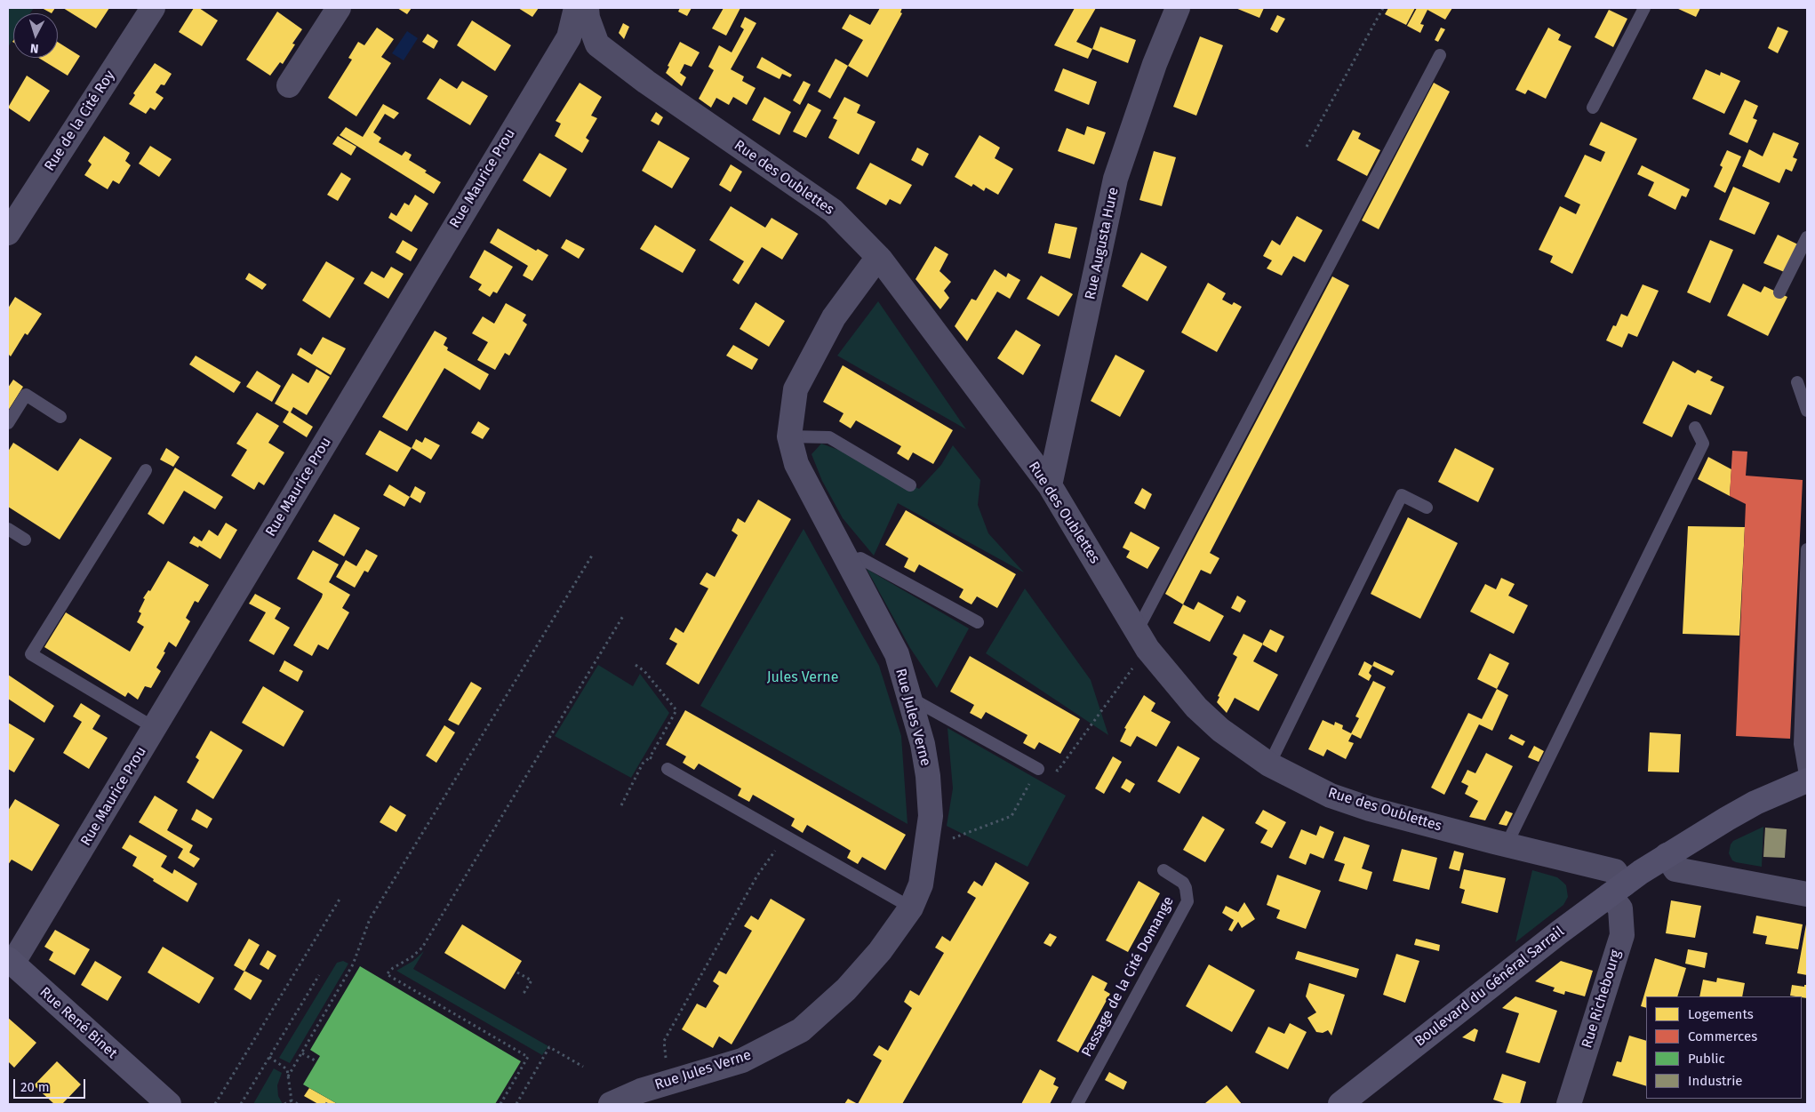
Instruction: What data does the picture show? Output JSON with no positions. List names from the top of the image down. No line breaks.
{"streets":{"main road":["Boulevard du Général Sarrail","Rue René Binet"],"street":["Rue de la Cité Roy","Rue des Oublettes","Rue Maurice Prou","Rue Augusta Hure","Rue Jules Verne","Rue Richebourg"],"lane":["Passage de la Cité Domange"]},"crossings":[["Rue des Oublettes","Rue Augusta Hure"],["Rue des Oublettes","Rue Jules Verne"],["Rue des Oublettes","Boulevard du Général Sarrail"],["Rue des Oublettes","Rue Richebourg"],["Rue Maurice Prou","Rue René Binet"],["Boulevard du Général Sarrail","Rue Richebourg"]],"parks":["Jules Verne"],"legend":["Logements","Commerces","Public","Industrie"],"scale_bar":"20 m","north":"bottom"}
